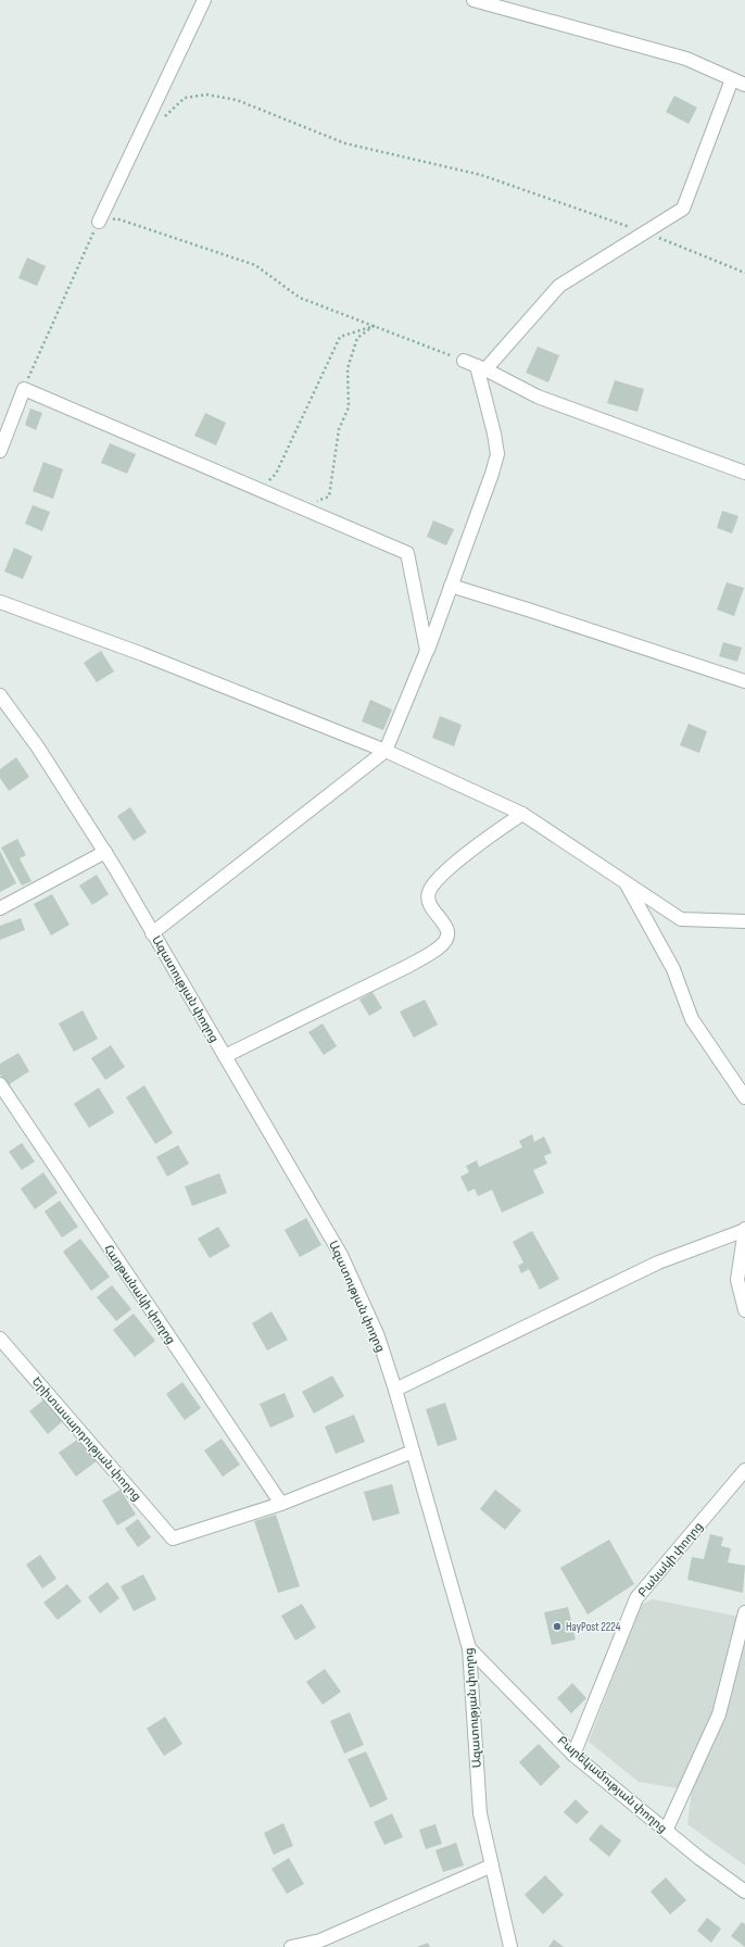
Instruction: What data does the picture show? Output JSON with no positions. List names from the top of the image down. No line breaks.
{"streets":{"street":["Ազատության փողոց","Հաղթանակի փողոց","Երիտասարդության փողոց","Բանակի փողոց","Բարեկամության փողոց"]},"crossings":[["Ազատության փողոց","Բարեկամության փողոց"],["Հաղթանակի փողոց","Երիտասարդության փողոց"],["Բանակի փողոց","Բարեկամության փողոց"]],"places":["HayPost 2224"]}
